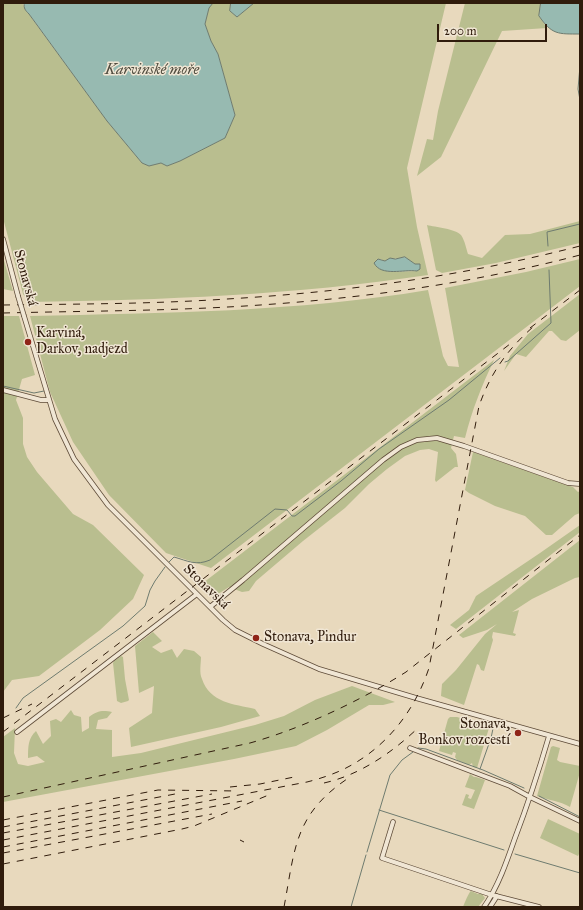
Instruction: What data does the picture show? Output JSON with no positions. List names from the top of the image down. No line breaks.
{"streets":{"street":["Stonavská"]},"water":["Karvinské moře"],"places":["Karviná, Darkov, nadjezd","Stonava, Pindur","Stonava, Bonkov rozcestí"],"scale_bar":"200 m"}
